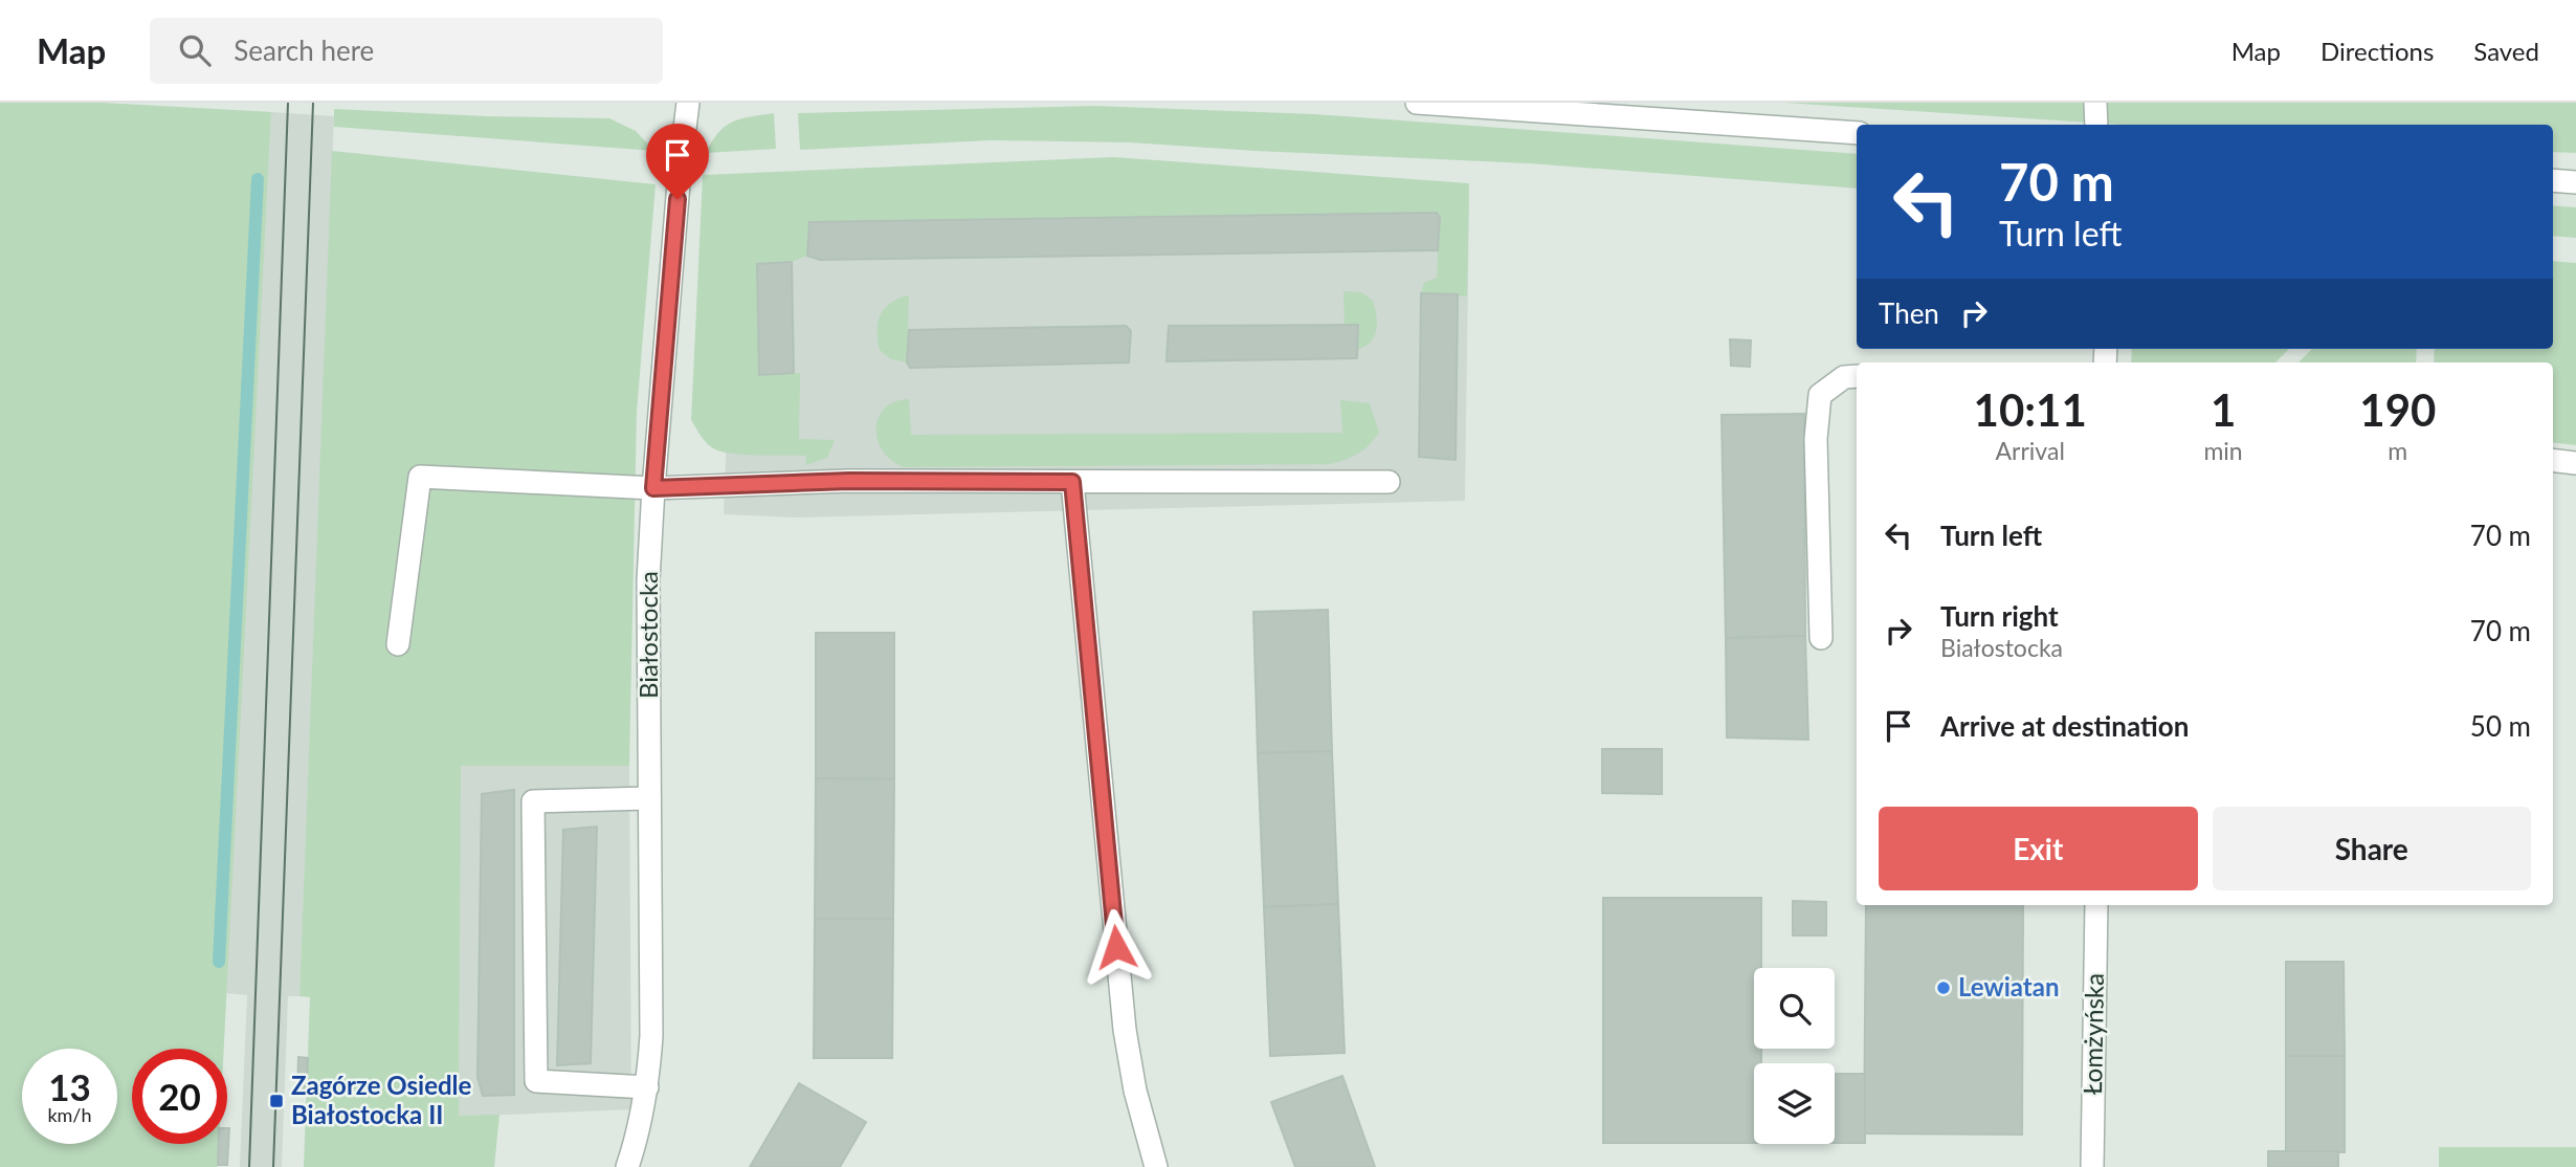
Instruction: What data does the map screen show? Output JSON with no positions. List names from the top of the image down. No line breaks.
{"streets":{"street":["Białostocka","Łomżyńska"]},"places":{"other":["Lewiatan"],"transit":["Zagórze Osiedle Białostocka II"]},"page":{"header":"Map","search":"Search here","nav":["Map","Directions","Saved"],"turn":["70 m","Turn left"],"then":"Then","eta":["10:11","Arrival","1","min","190","m"],"list":[{"name":"Turn left","value":"70 m"},{"name":"Turn right","note":"Białostocka","value":"70 m"},{"name":"Arrive at destination","value":"50 m"}],"buttons":["Exit","Share"],"speed":"13 km/h","limit":"20"}}
